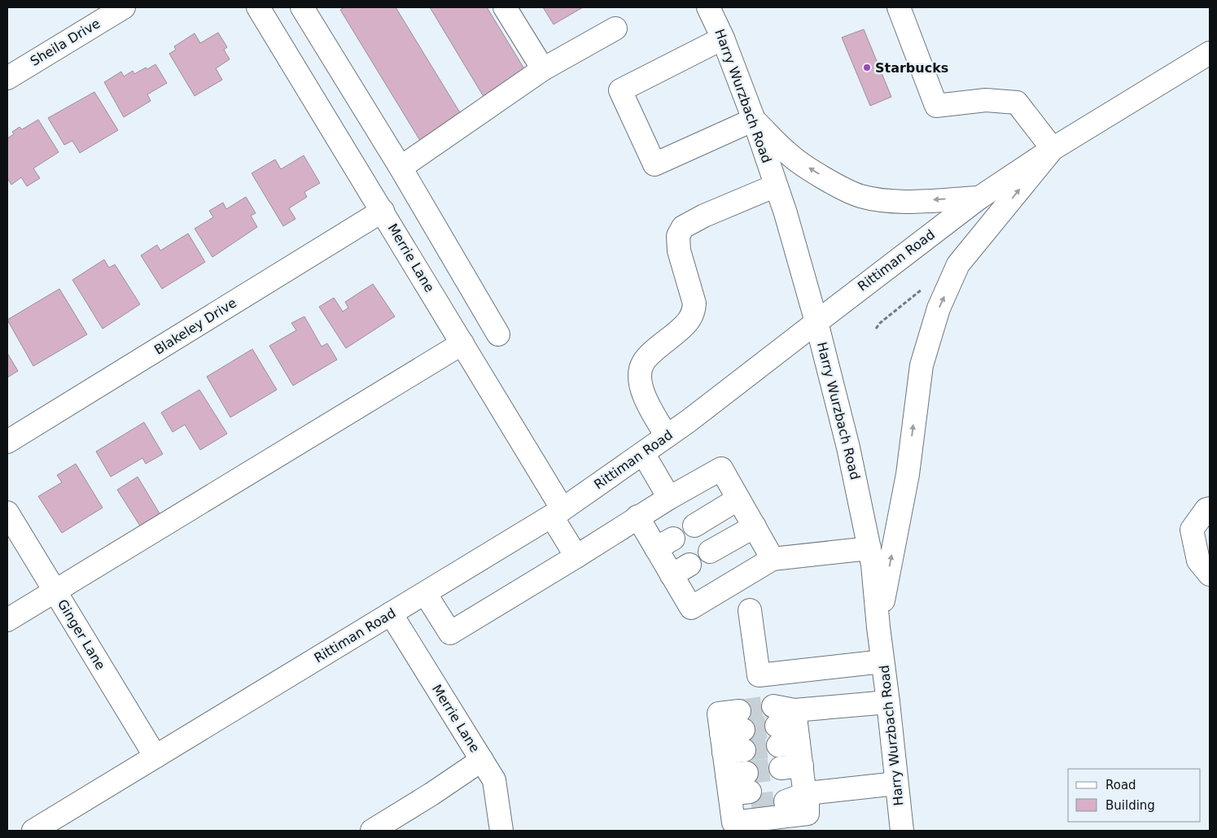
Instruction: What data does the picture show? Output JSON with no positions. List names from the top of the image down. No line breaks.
{"streets":{"street":["Sheila Drive","Harry Wurzbach Road","Merrie Lane","Rittiman Road","Blakeley Drive","Ginger Lane"]},"crossings":[["Harry Wurzbach Road","Rittiman Road"],["Merrie Lane","Rittiman Road"],["Merrie Lane","Blakeley Drive"],["Rittiman Road","Ginger Lane"]],"places":["Starbucks"],"legend":["Road","Building"]}
